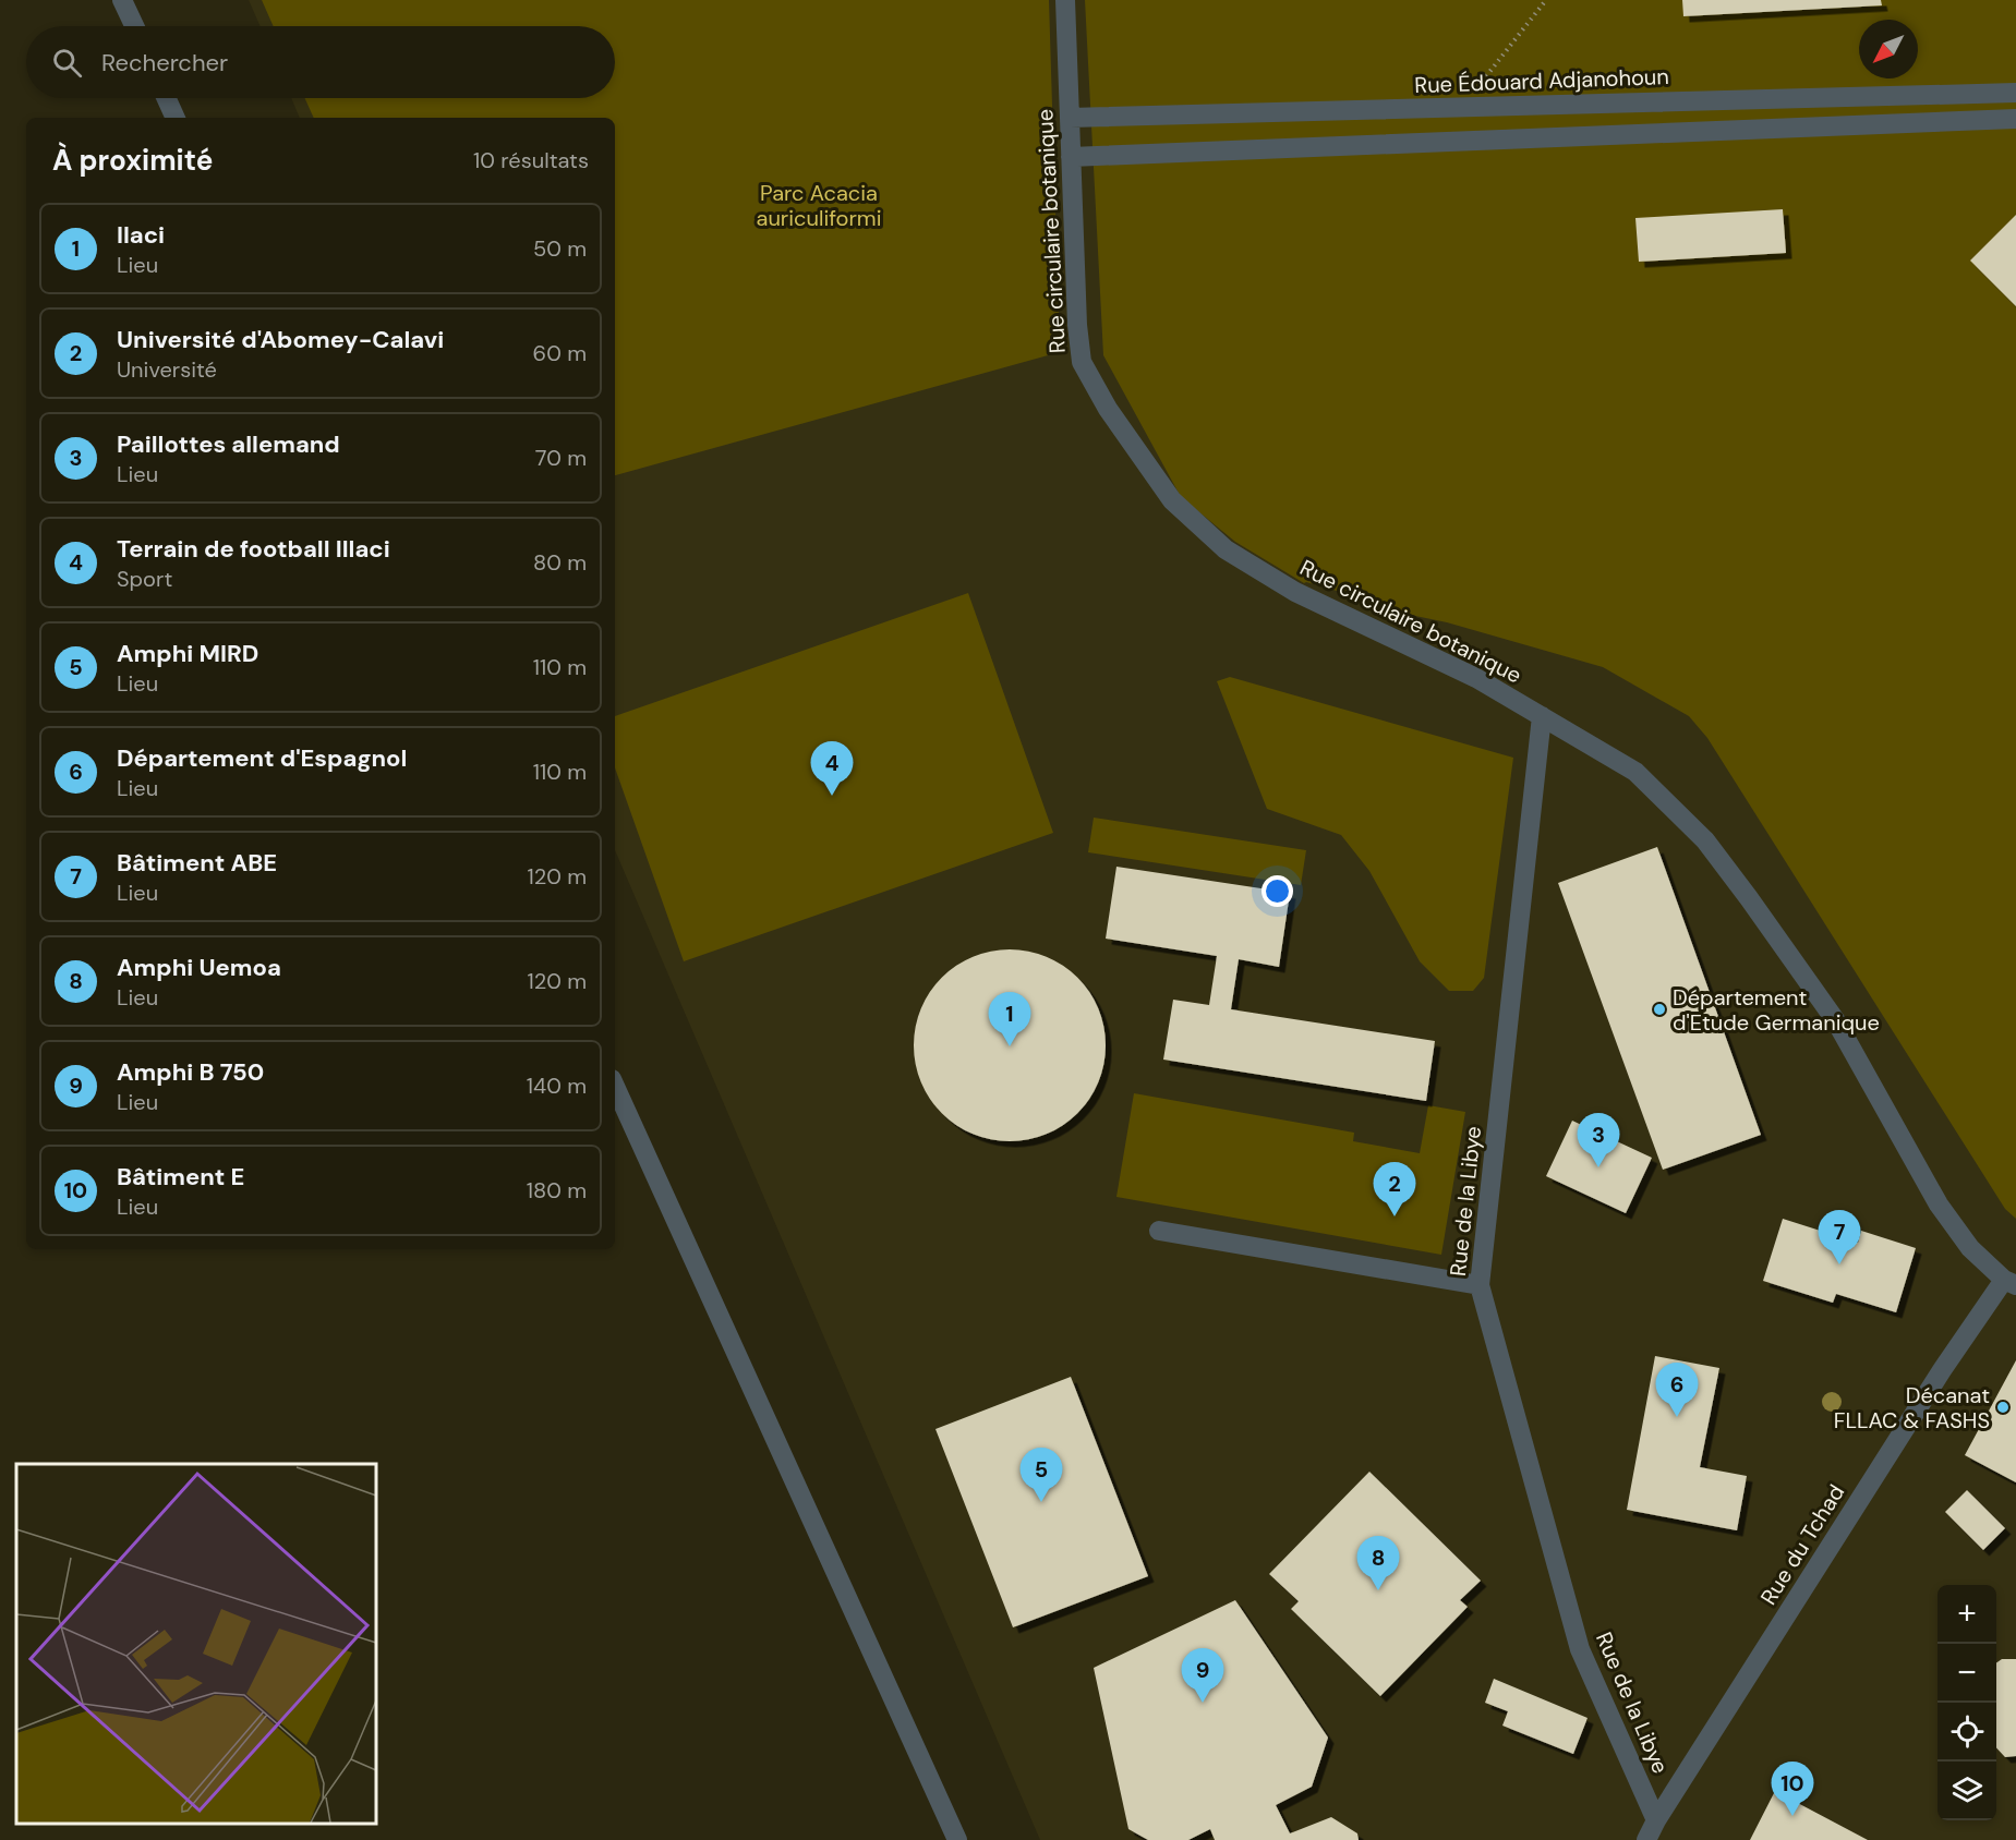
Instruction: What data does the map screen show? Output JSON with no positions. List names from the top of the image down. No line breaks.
{"streets":{"street":["Rue Édouard Adjanohoun","Rue circulaire botanique","Rue de la Libye","Rue du Tchad"]},"crossings":[["Rue Édouard Adjanohoun","Rue circulaire botanique"],["Rue circulaire botanique","Rue de la Libye"],["Rue circulaire botanique","Rue du Tchad"],["Rue de la Libye","Rue du Tchad"]],"parks":["Parc Acacia auriculiformi"],"places":["Département d'Etude Germanique","Décanat FLLAC & FASHS"],"north":"bottom left","page":{"search":"Rechercher","heading":["À proximité","10 résultats"],"list":[{"mark":"1","name":"Ilaci","note":"Lieu","value":"50 m"},{"mark":"2","name":"Université d'Abomey-Calavi","note":"Université","value":"60 m"},{"mark":"3","name":"Paillottes allemand","note":"Lieu","value":"70 m"},{"mark":"4","name":"Terrain de football Illaci","note":"Sport","value":"80 m"},{"mark":"5","name":"Amphi MIRD","note":"Lieu","value":"110 m"},{"mark":"6","name":"Département d'Espagnol","note":"Lieu","value":"110 m"},{"mark":"7","name":"Bâtiment ABE","note":"Lieu","value":"120 m"},{"mark":"8","name":"Amphi Uemoa","note":"Lieu","value":"120 m"},{"mark":"9","name":"Amphi B 750","note":"Lieu","value":"140 m"},{"mark":"10","name":"Bâtiment E","note":"Lieu","value":"180 m"}],"pins":["4","1","3","2","7","6","5","8","9","10"],"map_buttons":["+","−"]}}
